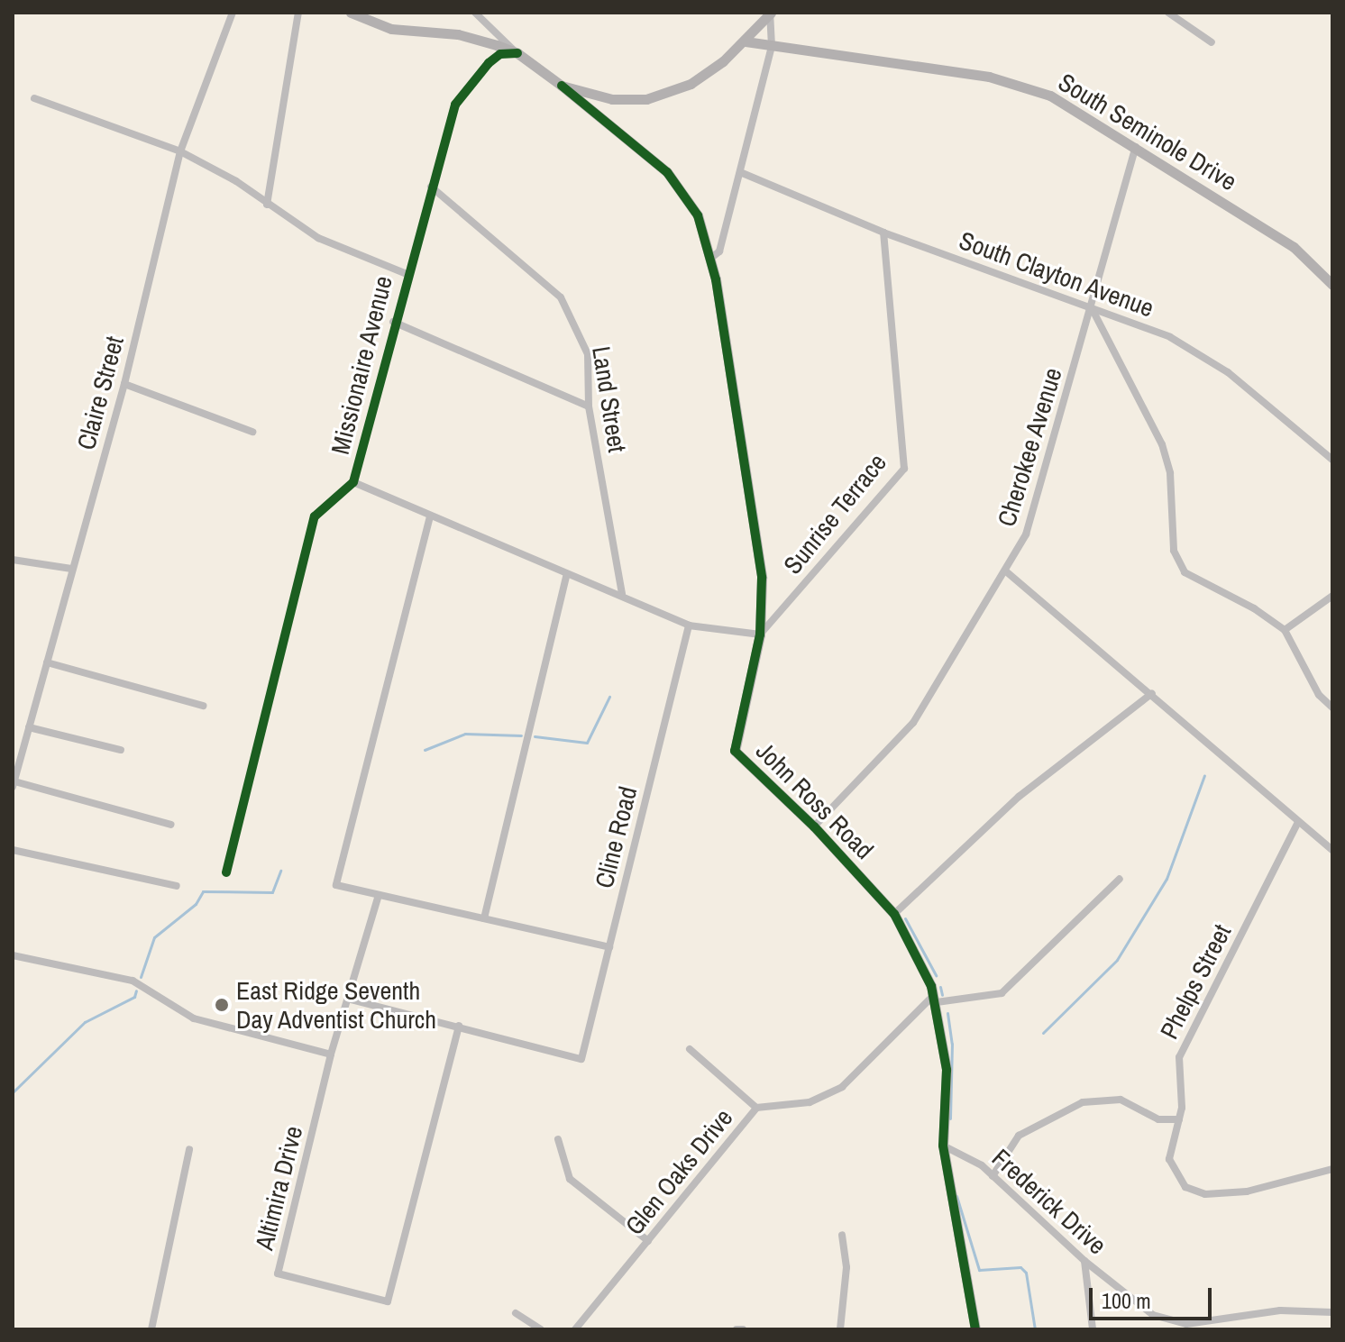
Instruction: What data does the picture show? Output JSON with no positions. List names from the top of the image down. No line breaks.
{"streets":{"street":["South Seminole Drive","South Clayton Avenue","Missionaire Avenue","Claire Street","Land Street","Cherokee Avenue","Sunrise Terrace","John Ross Road","Cline Road","Phelps Street","Glen Oaks Drive","Altimira Drive","Frederick Drive"]},"crossings":[["South Seminole Drive","Cherokee Avenue"],["South Clayton Avenue","Cherokee Avenue"],["South Clayton Avenue","Sunrise Terrace"],["Missionaire Avenue","Land Street"],["Missionaire Avenue","John Ross Road"],["Cherokee Avenue","John Ross Road"],["Sunrise Terrace","John Ross Road"],["John Ross Road","Glen Oaks Drive"],["John Ross Road","Frederick Drive"],["Cline Road","Altimira Drive"]],"places":["East Ridge Seventh Day Adventist Church"],"scale_bar":"100 m"}
